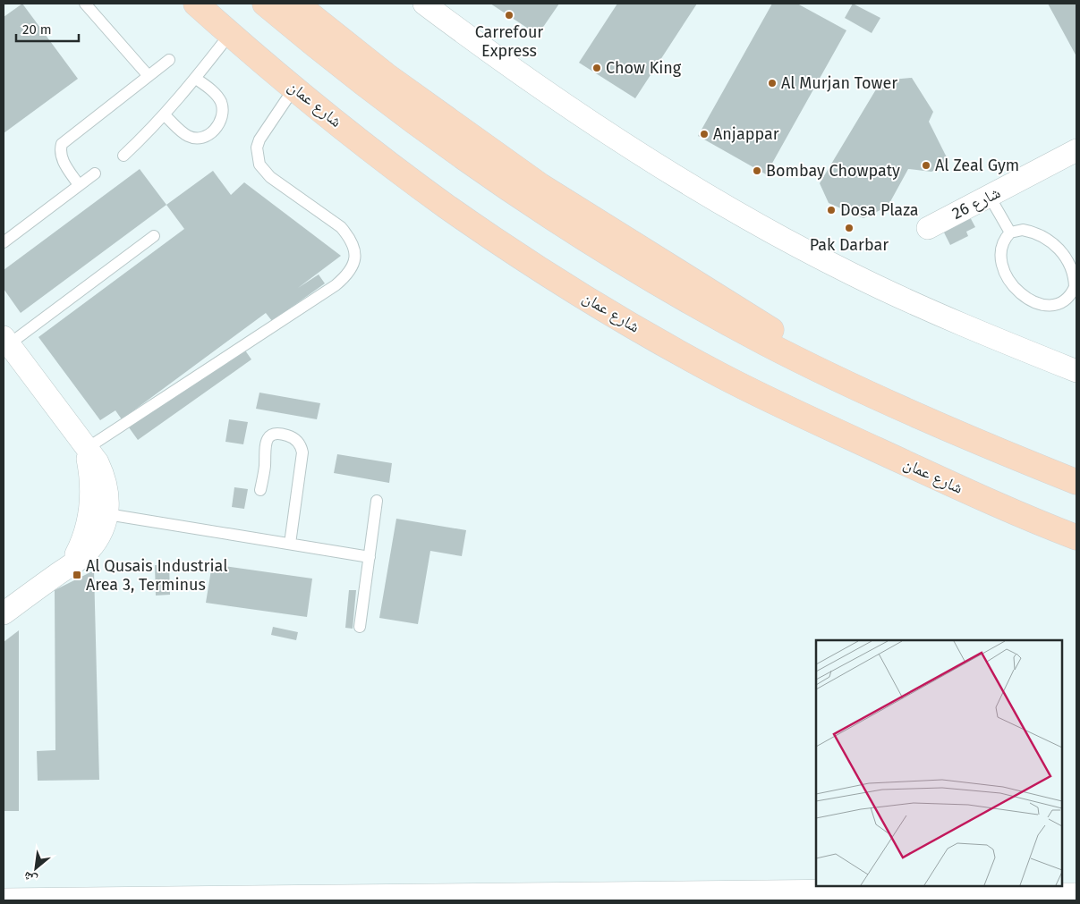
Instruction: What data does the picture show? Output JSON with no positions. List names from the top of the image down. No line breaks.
{"streets":{"main road":["شارع عمان"],"street":["شارع 26"]},"places":{"other":["Carrefour Express","Chow King","Al Murjan Tower","Anjappar","Al Zeal Gym","Bombay Chowpaty","Dosa Plaza","Pak Darbar"],"transit":["Al Qusais Industrial Area 3, Terminus"]},"scale_bar":"20 m","north":"bottom left"}
